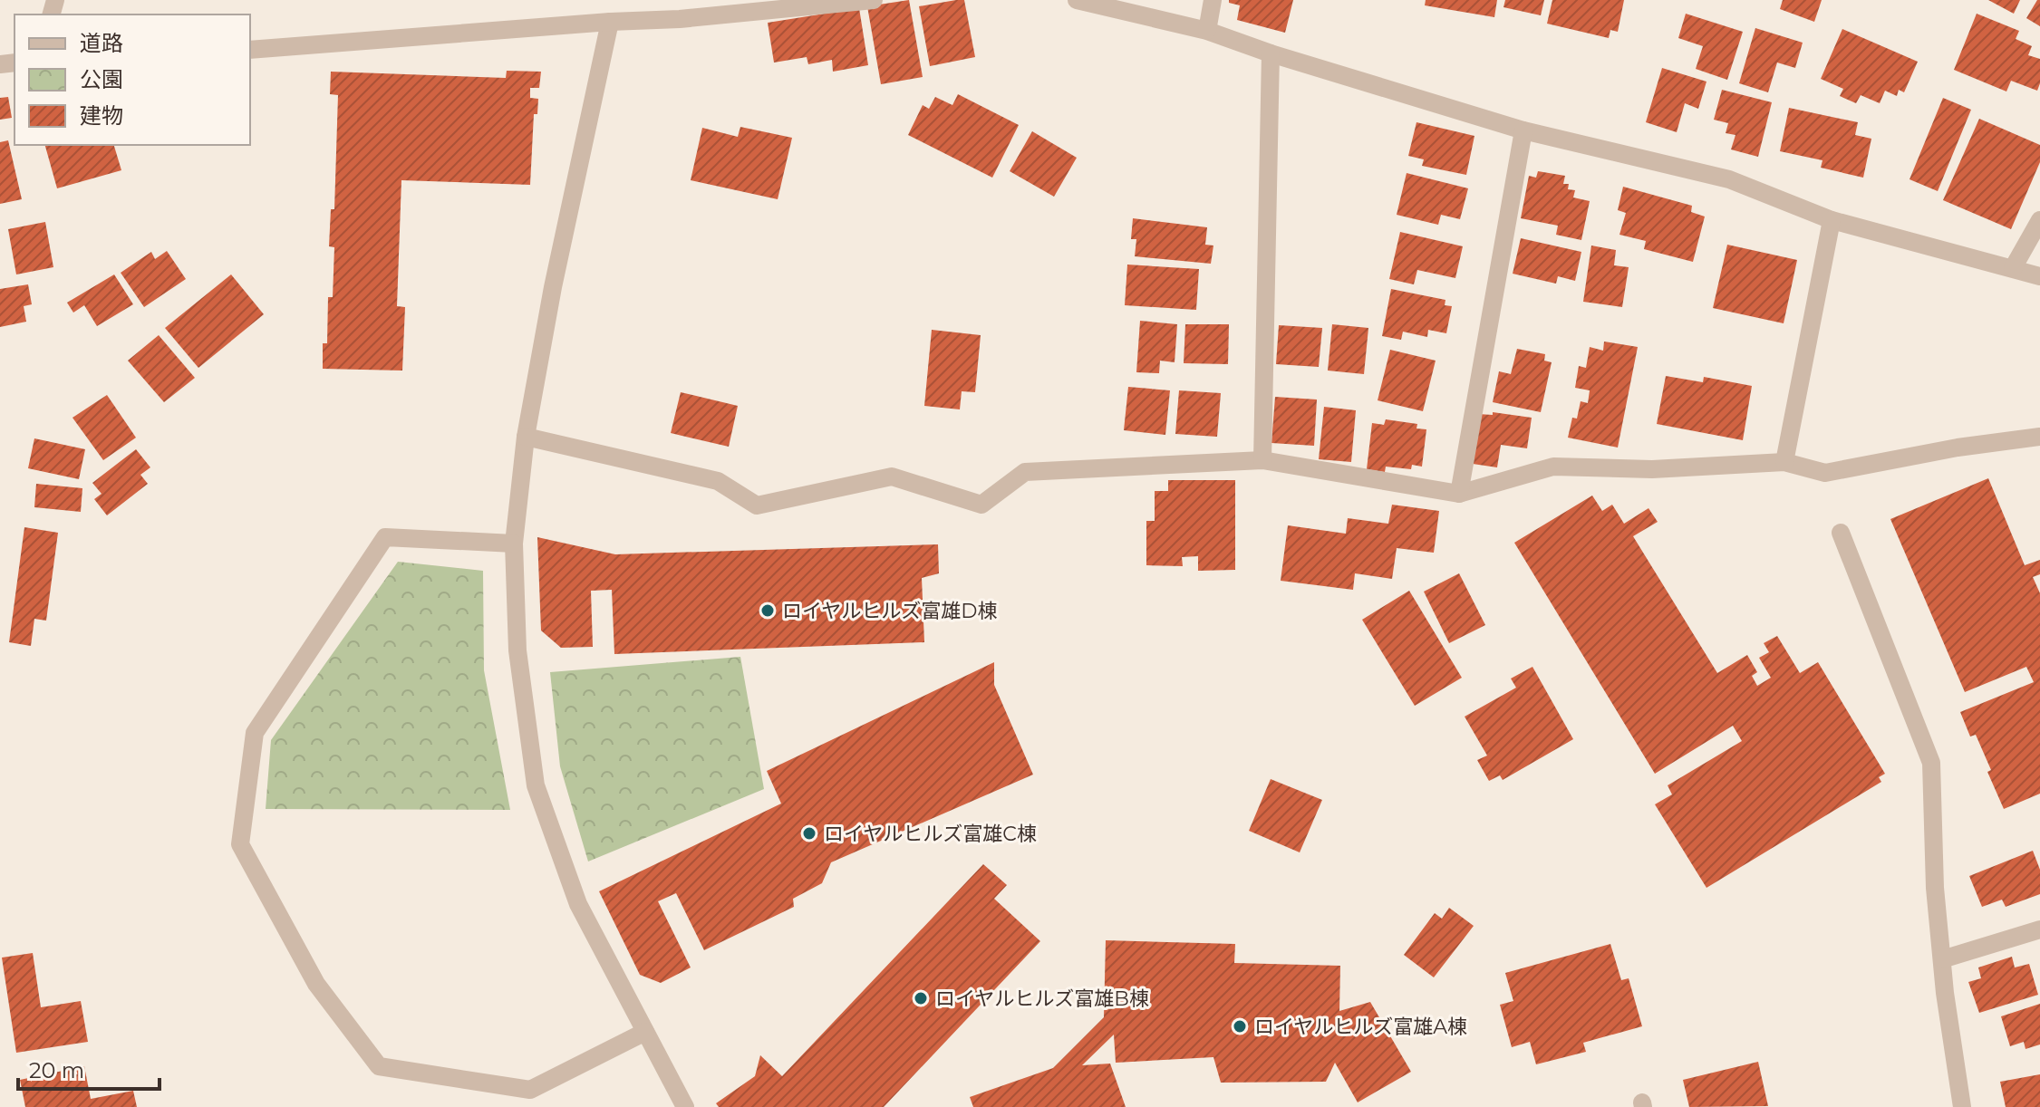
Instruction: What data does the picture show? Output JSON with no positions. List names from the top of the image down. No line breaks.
{"places":["ロイヤルヒルズ富雄D棟","ロイヤルヒルズ富雄C棟","ロイヤルヒルズ富雄B棟","ロイヤルヒルズ富雄A棟"],"legend":["道路","公園","建物"],"scale_bar":"20 m"}
